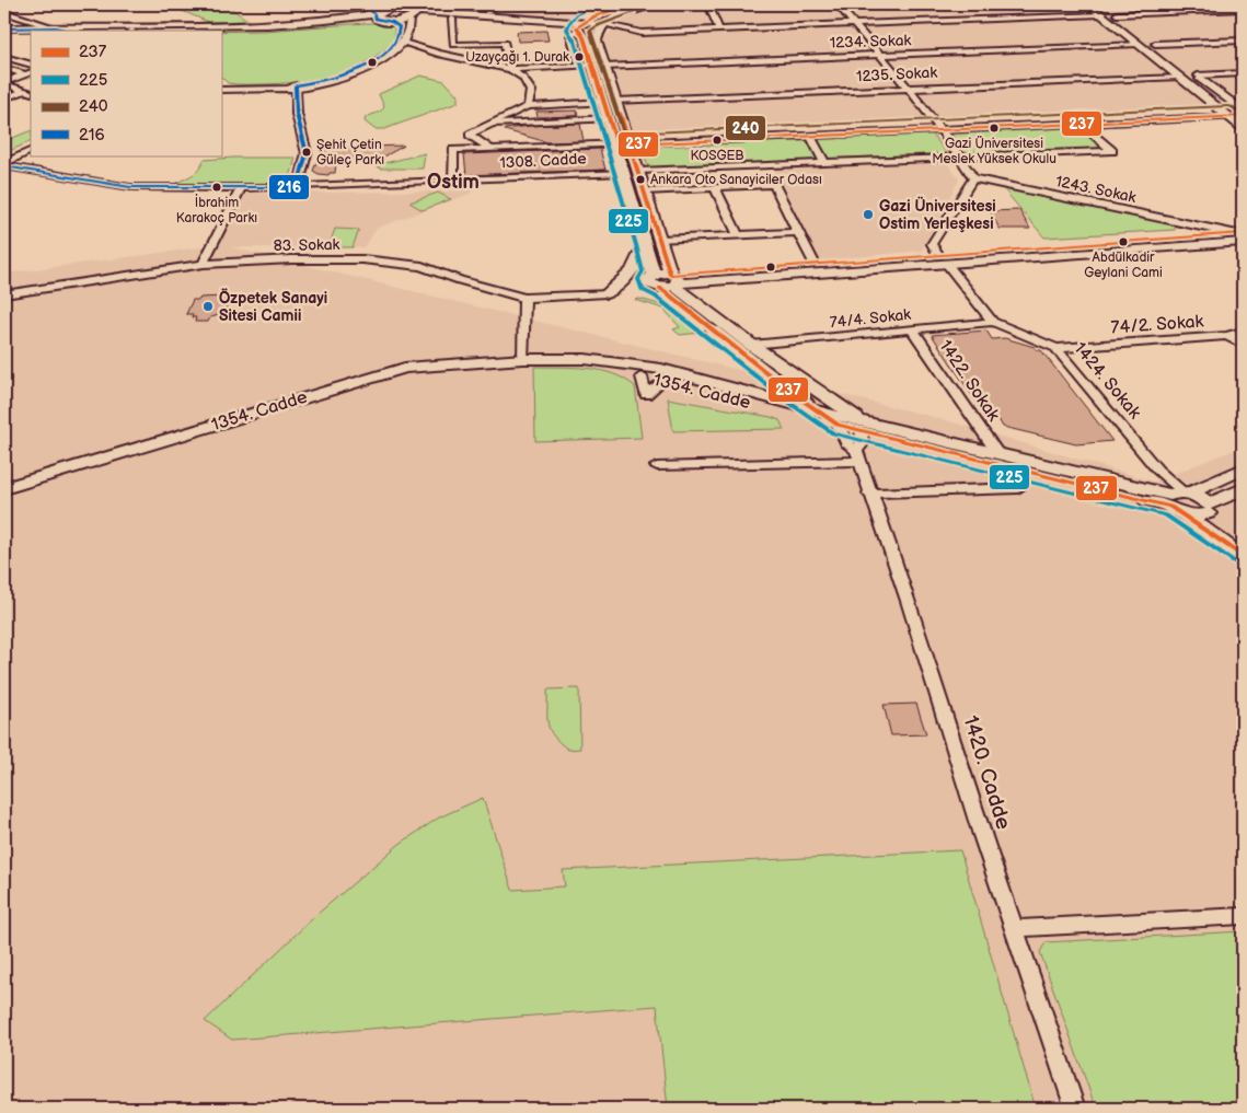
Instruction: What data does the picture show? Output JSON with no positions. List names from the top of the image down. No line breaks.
{"streets":{"main road":["1354. Cadde"],"street":["1234. Sokak","1235. Sokak","1308. Cadde","1243. Sokak","83. Sokak","74/4. Sokak","74/2. Sokak","1422. Sokak","1424. Sokak","1420. Cadde"]},"crossings":[["74/4. Sokak","1422. Sokak"],["74/4. Sokak","1424. Sokak"],["74/2. Sokak","1424. Sokak"],["1422. Sokak","1354. Cadde"],["1424. Sokak","1354. Cadde"],["1354. Cadde","1420. Cadde"]],"districts":["Ostim"],"places":["Uzayçağı 1. Durak","Gazi Üniversitesi Meslek Yüksek Okulu","KOSGEB","Şehit Çetin Güleç Parkı","Ankara Oto Sanayiciler Odası","İbrahim Karakoç Parkı","Gazi Üniversitesi Ostim Yerleşkesi","Abdülkadir Geylani Cami","Özpetek Sanayi Sitesi Camii"],"lines":["transit line 237","transit line 225","transit line 216","transit line 240"],"legend":["237","225","240","216"]}
